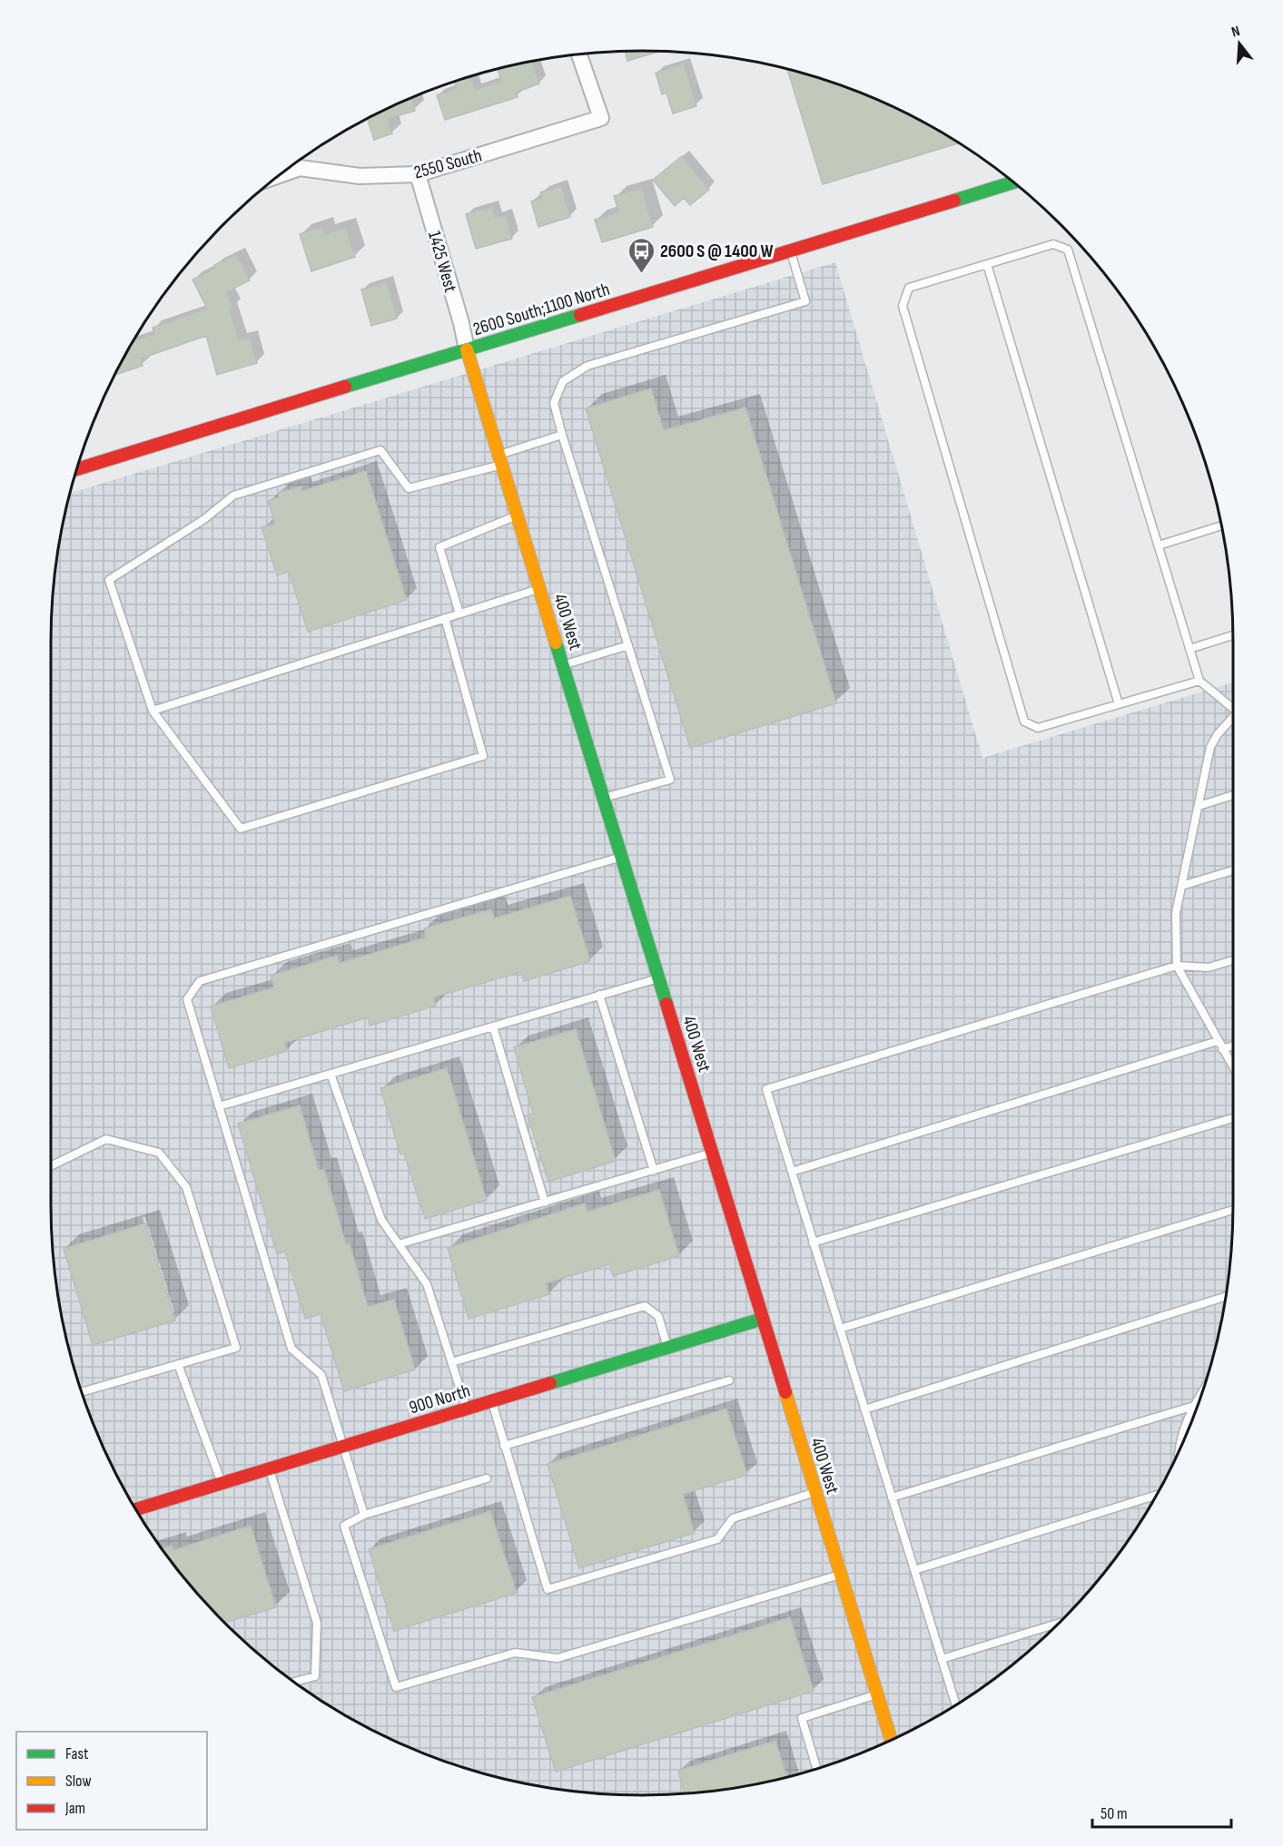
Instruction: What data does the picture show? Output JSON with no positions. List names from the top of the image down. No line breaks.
{"streets":{"street":["2550 South","1425 West","2600 South;1100 North","400 West","900 North"]},"crossings":[["2550 South","1425 West"],["1425 West","2600 South;1100 North"],["1425 West","400 West"],["2600 South;1100 North","400 West"],["400 West","900 North"]],"places":{"bus stop":["2600 S @ 1400 W"]},"legend":["Fast","Slow","Jam"],"scale_bar":"50 m","north":"top"}
